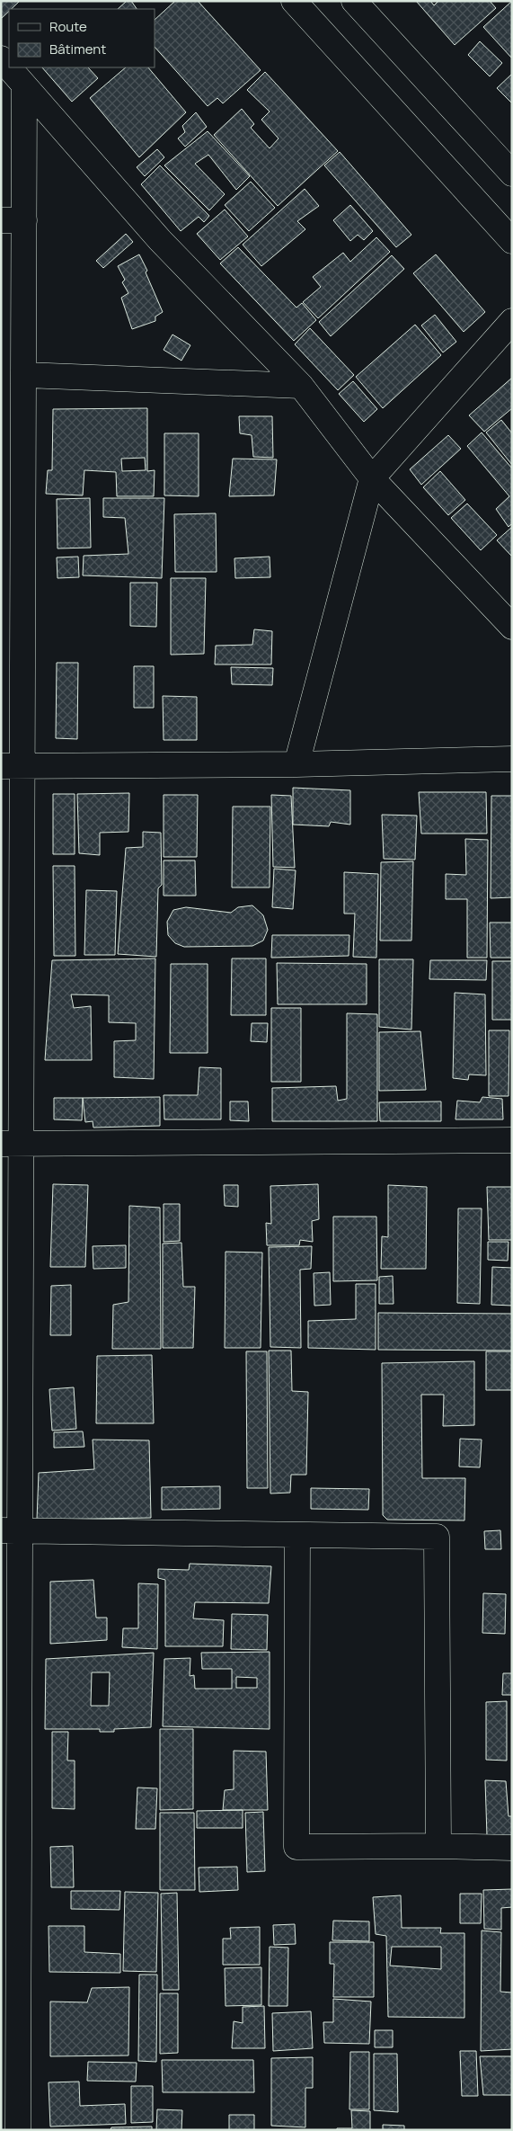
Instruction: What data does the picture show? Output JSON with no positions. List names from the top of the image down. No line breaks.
{"legend":["Route","Bâtiment"]}
